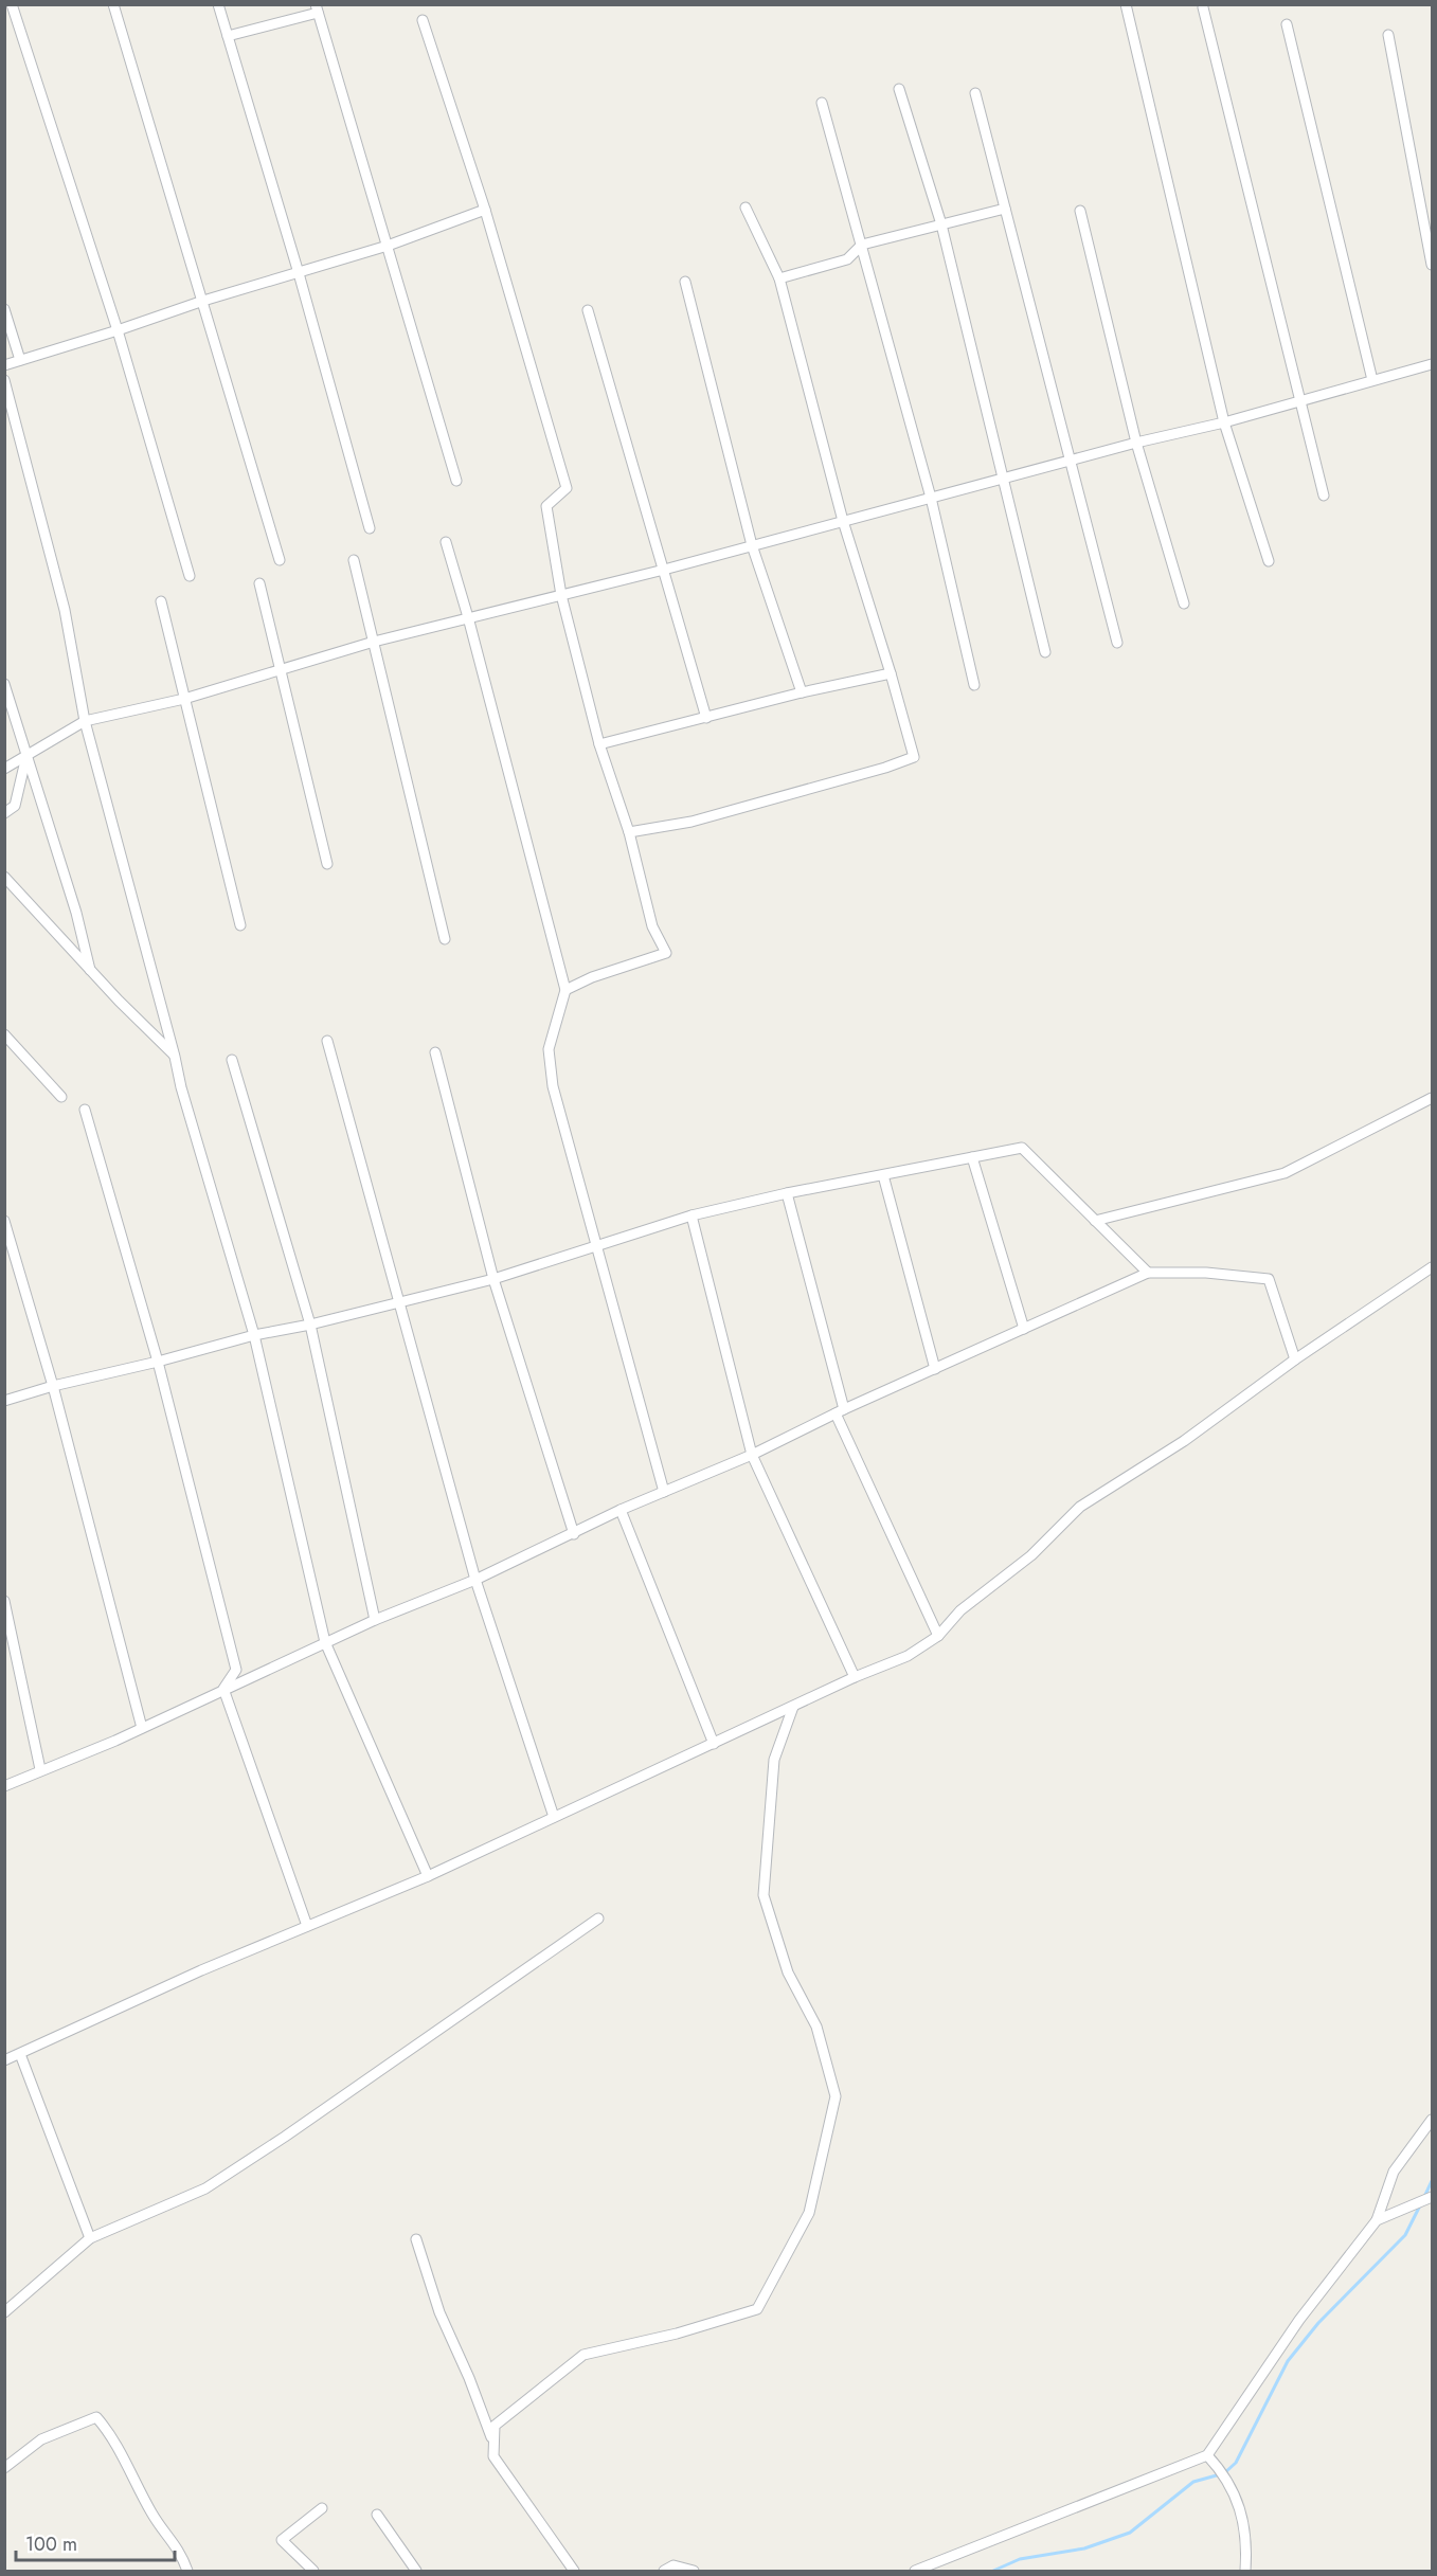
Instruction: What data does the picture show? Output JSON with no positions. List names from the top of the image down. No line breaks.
{"scale_bar":"100 m"}
